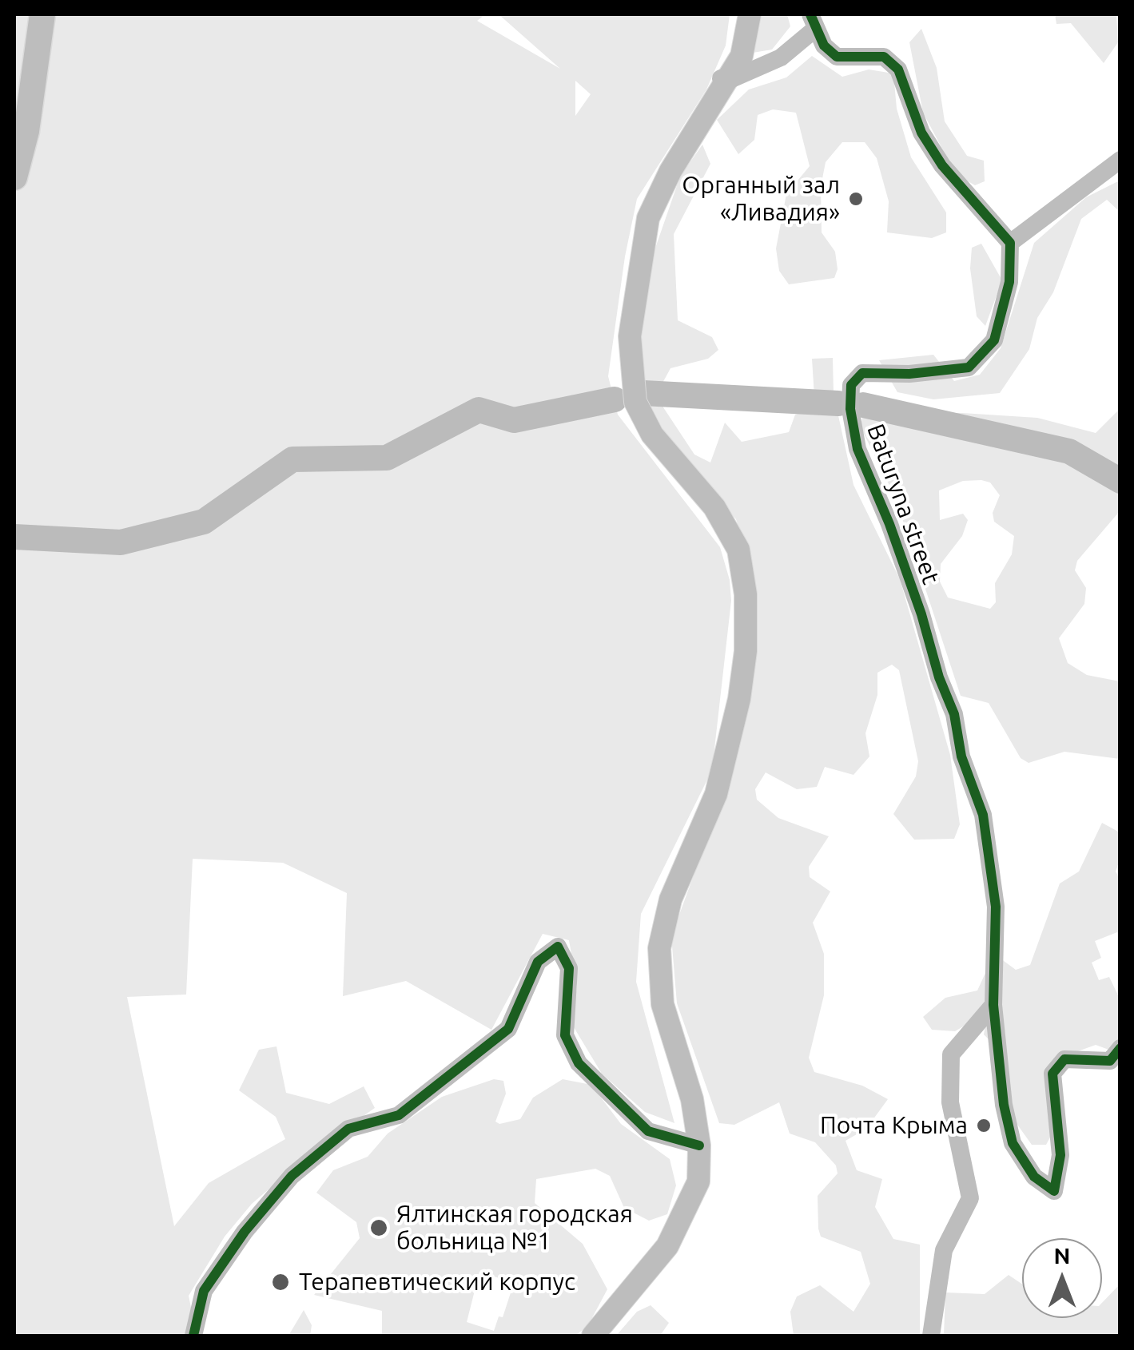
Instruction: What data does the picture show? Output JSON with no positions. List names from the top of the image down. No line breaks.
{"streets":{"street":["Baturyna street"]},"places":["Органный зал «Ливадия»","Почта Крыма","Ялтинская городская больница №1","Терапевтический корпус"],"north":"top"}
